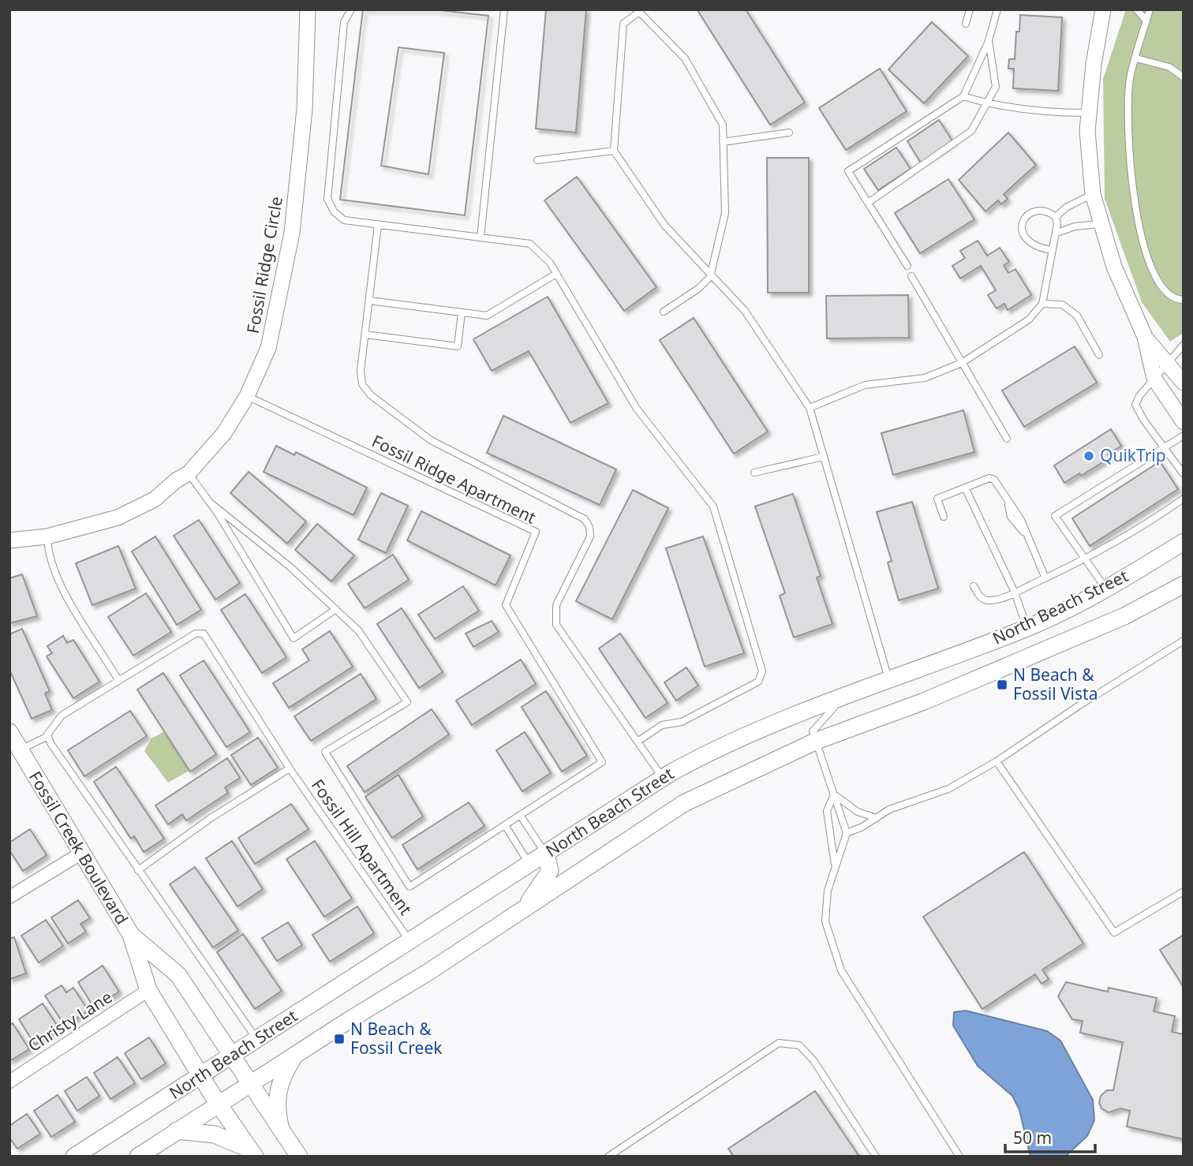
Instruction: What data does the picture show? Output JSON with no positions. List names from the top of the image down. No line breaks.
{"streets":{"main road":["North Beach Street","Fossil Creek Boulevard"],"street":["Fossil Ridge Circle","Christy Lane"],"lane":["Fossil Ridge Apartment","Fossil Hill Apartment"]},"crossings":[["Fossil Ridge Circle","Fossil Ridge Apartment"],["North Beach Street","Fossil Hill Apartment"],["North Beach Street","Fossil Creek Boulevard"],["Fossil Creek Boulevard","Christy Lane"]],"places":{"other":["QuikTrip"],"transit":["N Beach & Fossil Vista","N Beach & Fossil Creek"]},"scale_bar":"50 m"}
